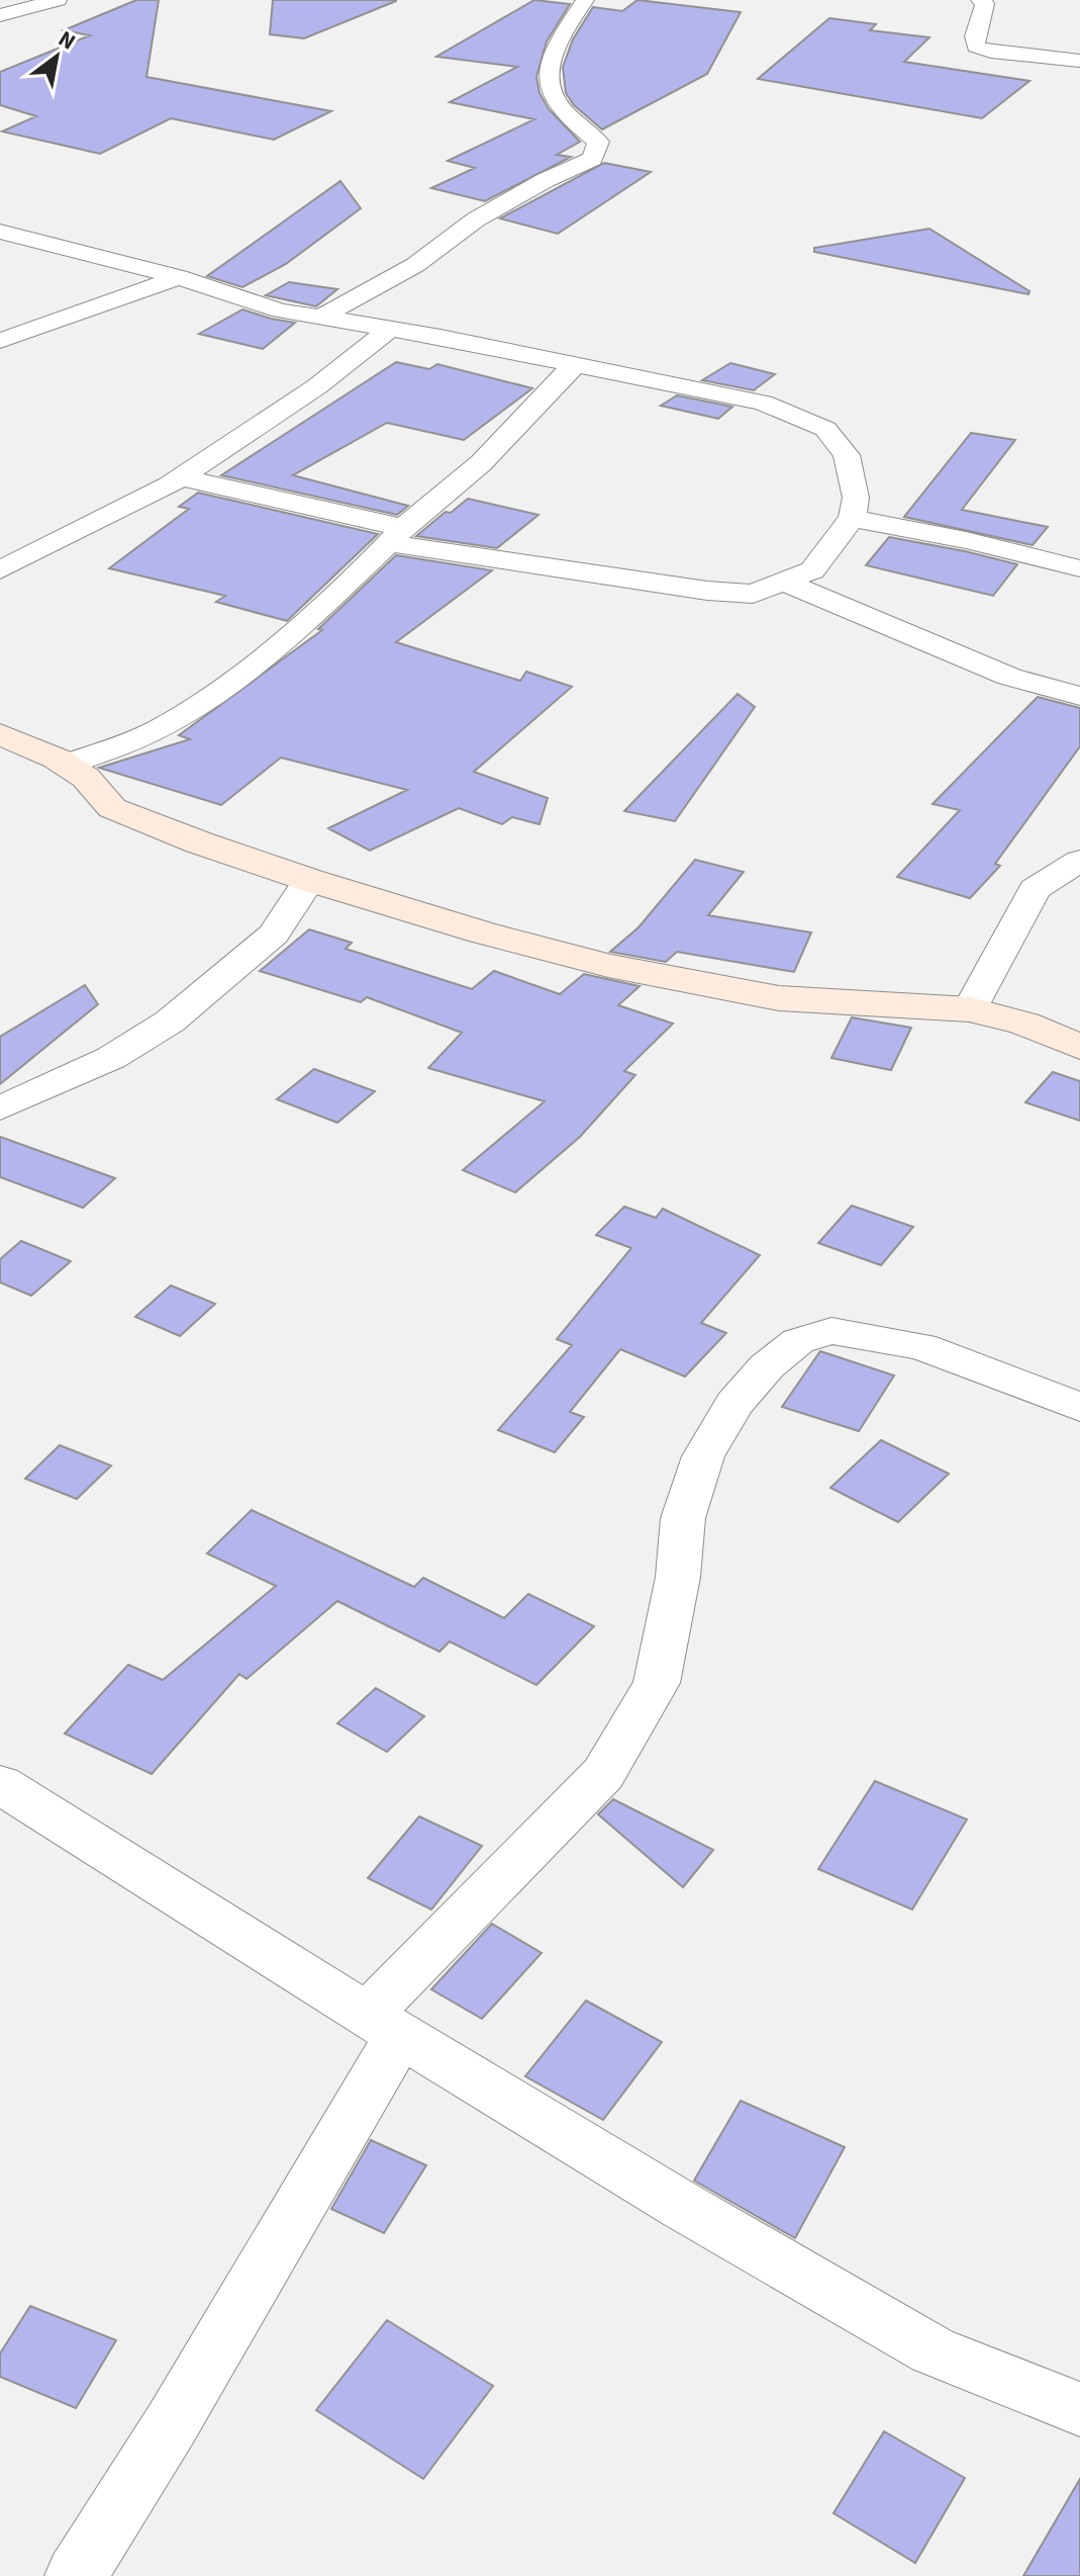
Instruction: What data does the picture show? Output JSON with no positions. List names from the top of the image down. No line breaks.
{"north":"top right"}
